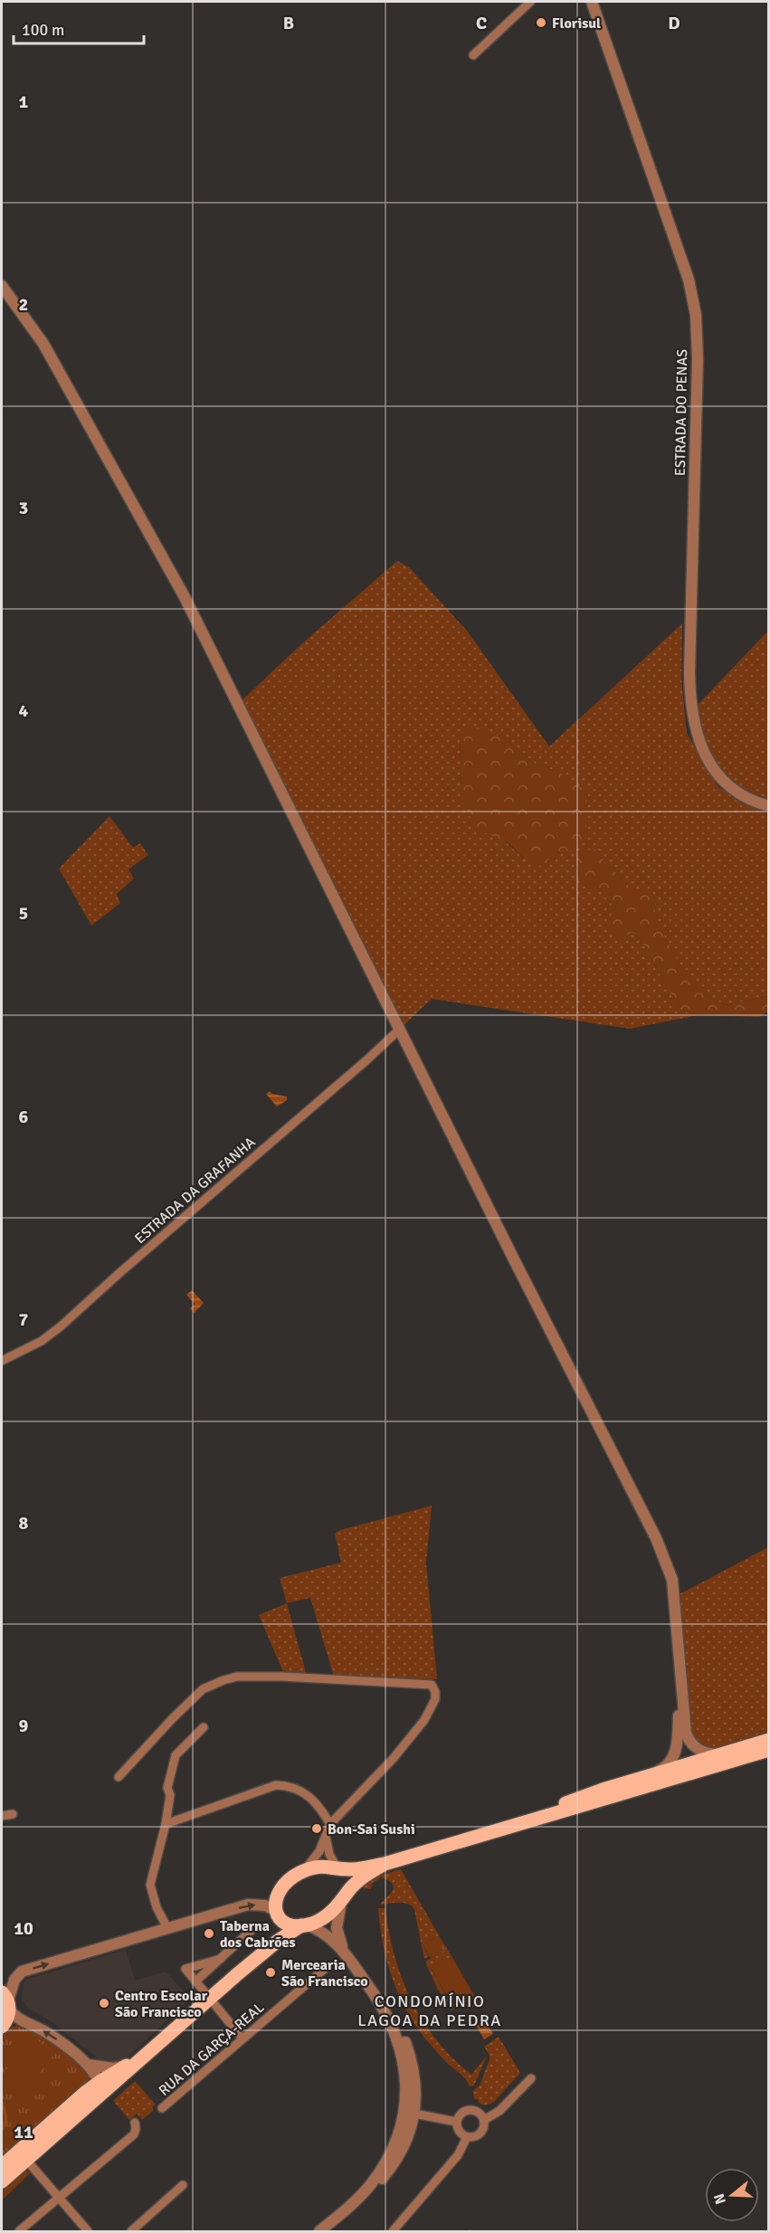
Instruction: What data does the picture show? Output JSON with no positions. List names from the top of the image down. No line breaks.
{"streets":{"street":["ESTRADA DO PENAS","ESTRADA DA GRAFANHA","RUA DA GARÇA-REAL"]},"districts":["CONDOMÍNIO LAGOA DA PEDRA"],"places":["Florisul","Bon-Sai Sushi","Taberna dos Cabrões","Mercearia São Francisco","Centro Escolar São Francisco"],"scale_bar":"100 m","north":"left","grid":{"columns":["B","C","D"],"rows":["1","2","3","4","5","6","7","8","9","10","11"]}}
